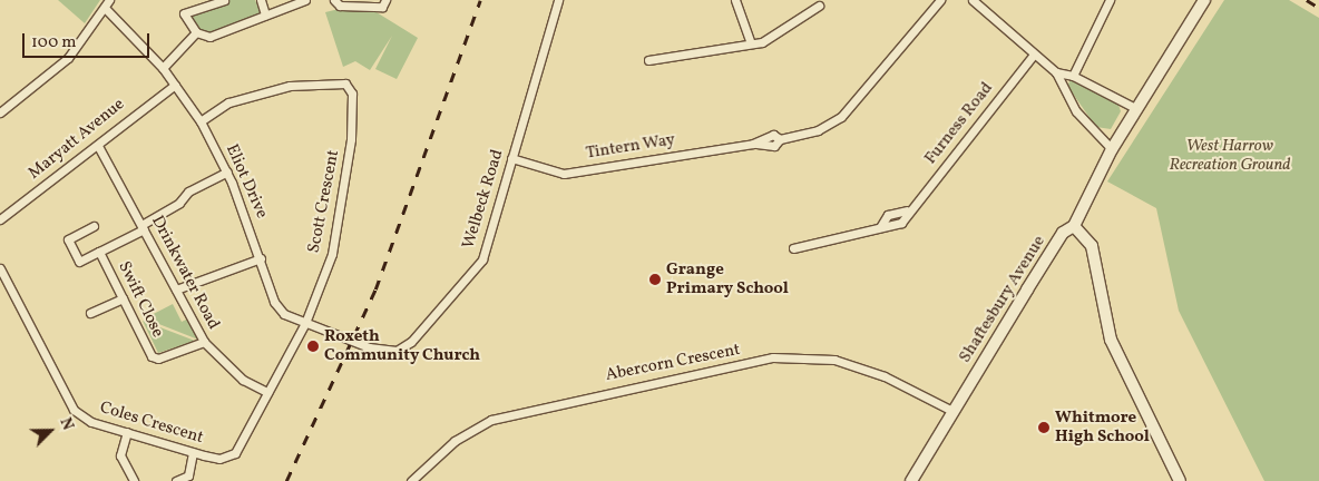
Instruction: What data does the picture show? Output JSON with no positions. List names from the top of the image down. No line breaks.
{"streets":{"street":["Furness Road","Maryatt Avenue","Tintern Way","Eliot Drive","Welbeck Road","Scott Crescent","Drinkwater Road","Swift Close","Shaftesbury Avenue","Abercorn Crescent","Coles Crescent"]},"crossings":[["Maryatt Avenue","Eliot Drive"],["Maryatt Avenue","Drinkwater Road"],["Tintern Way","Welbeck Road"],["Eliot Drive","Welbeck Road"],["Eliot Drive","Scott Crescent"],["Eliot Drive","Swift Close"],["Eliot Drive","Coles Crescent"],["Welbeck Road","Scott Crescent"],["Welbeck Road","Coles Crescent"],["Scott Crescent","Coles Crescent"],["Drinkwater Road","Swift Close"],["Drinkwater Road","Coles Crescent"],["Shaftesbury Avenue","Abercorn Crescent"]],"parks":["West Harrow Recreation Ground"],"places":["Grange Primary School","Roxeth Community Church","Whitmore High School"],"scale_bar":"100 m","north":"top right"}
